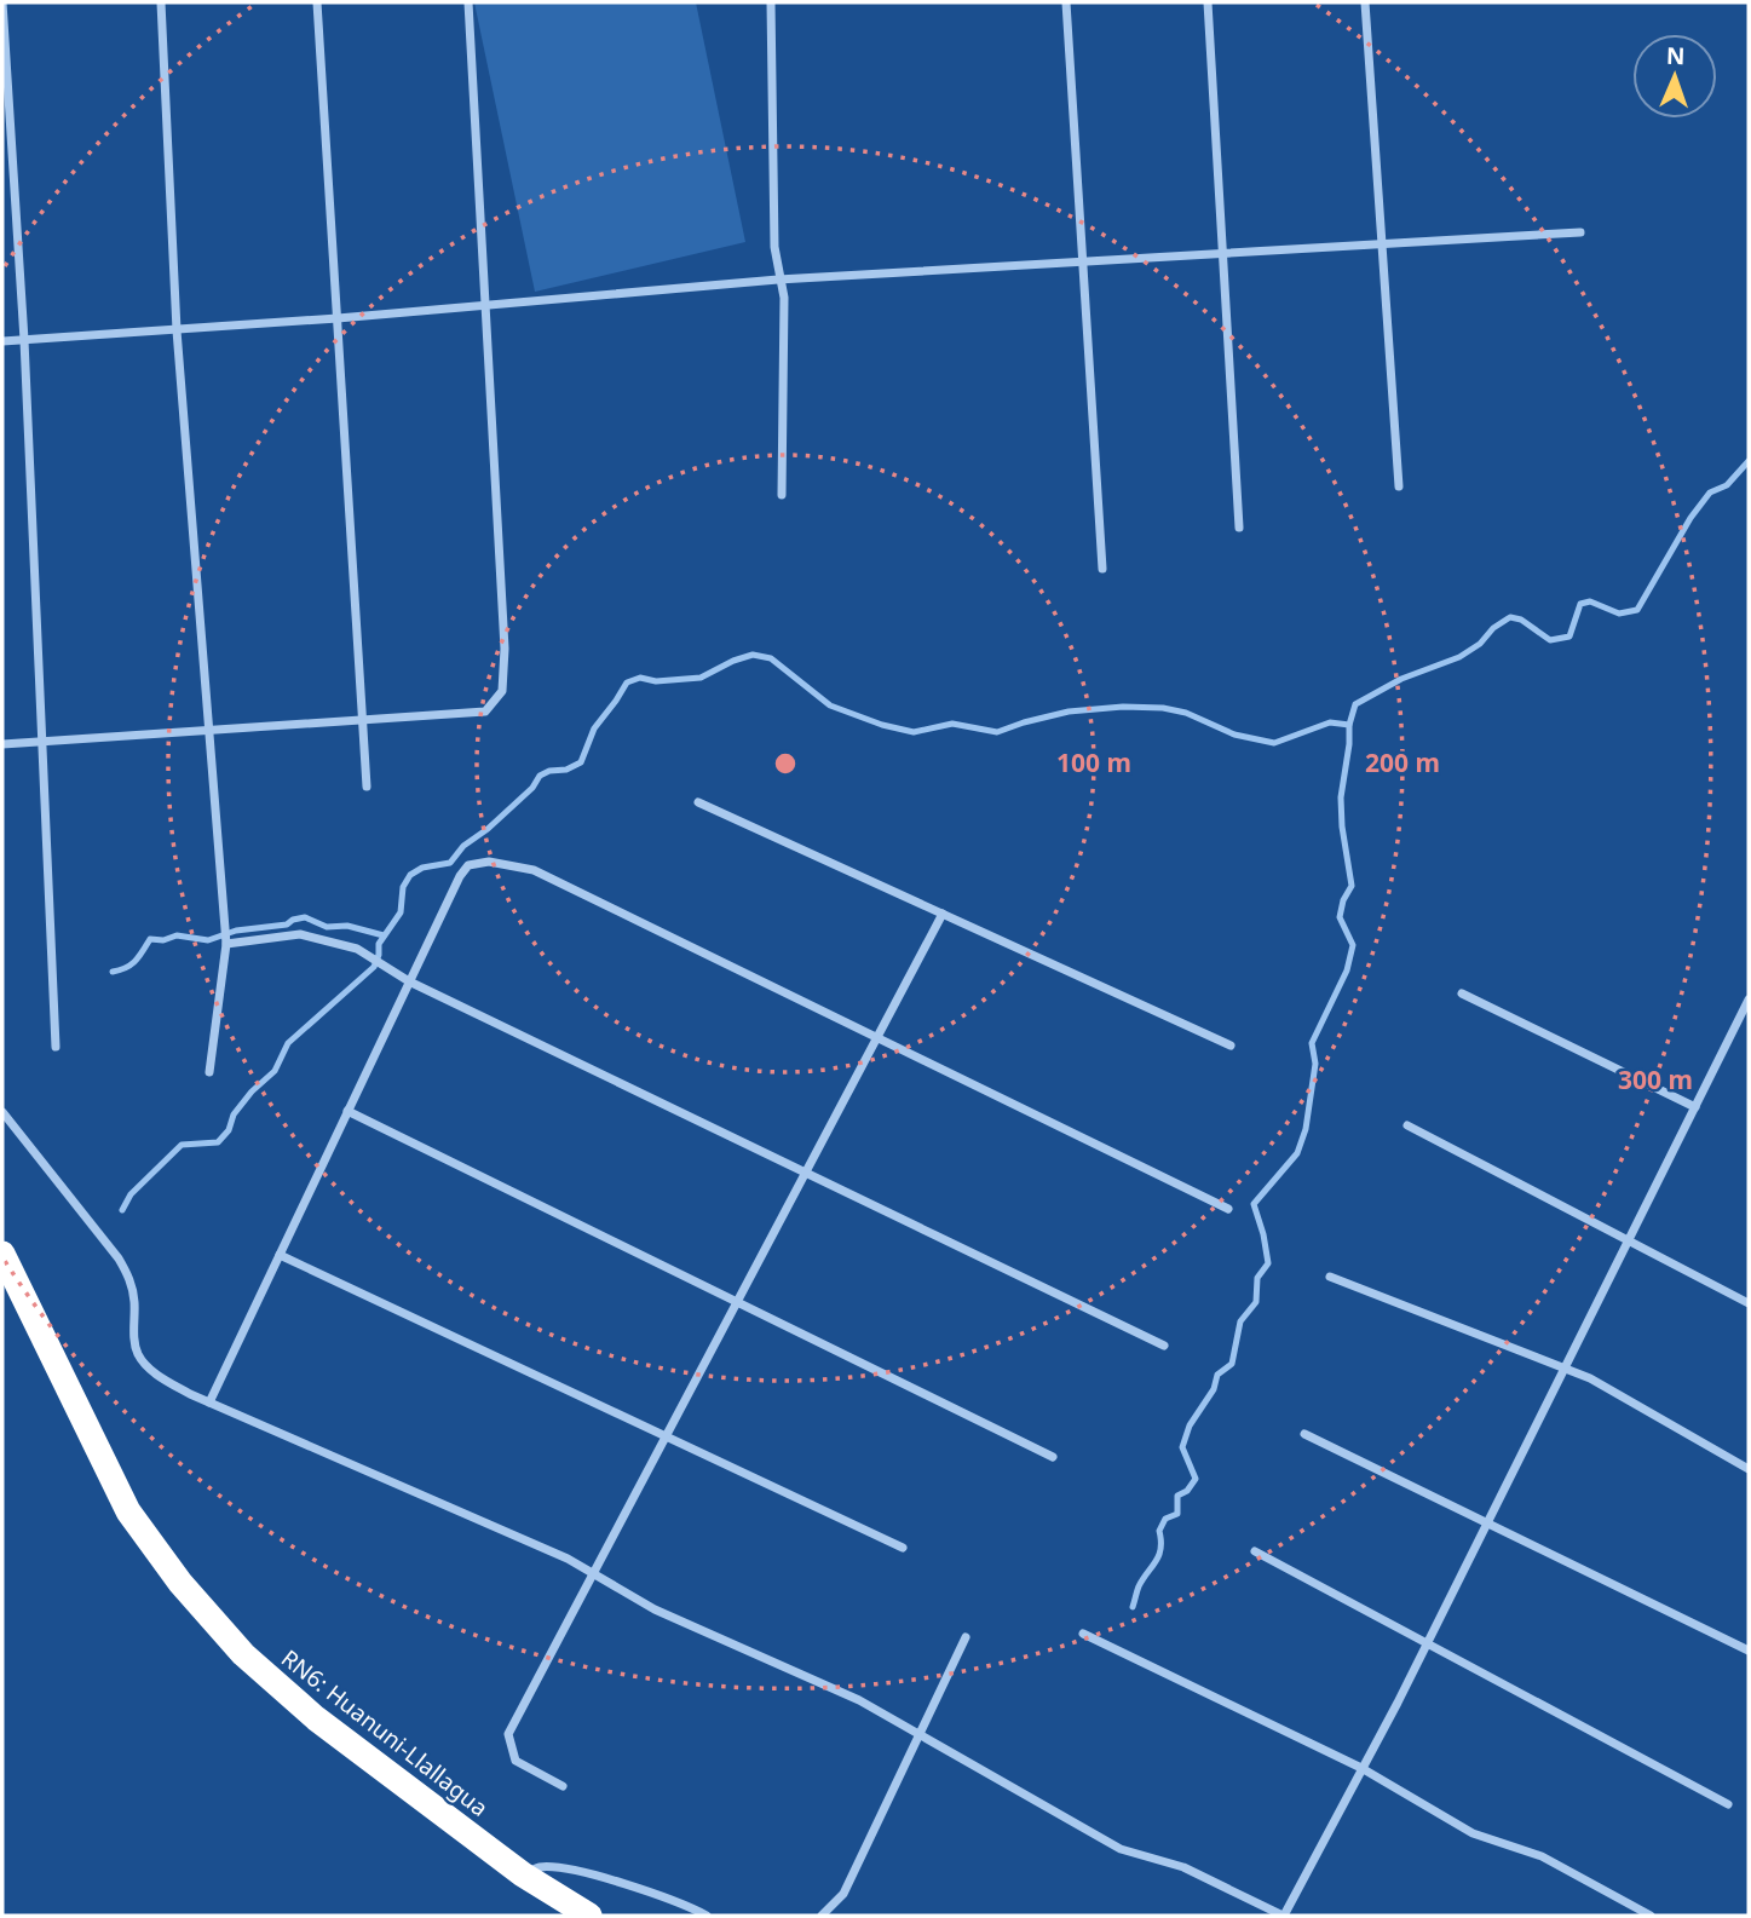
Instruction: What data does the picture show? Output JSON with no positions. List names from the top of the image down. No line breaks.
{"streets":{"highway":["RN6: Huanuni-Llallagua"]},"north":"top","rings":["100 m","200 m","300 m"]}
